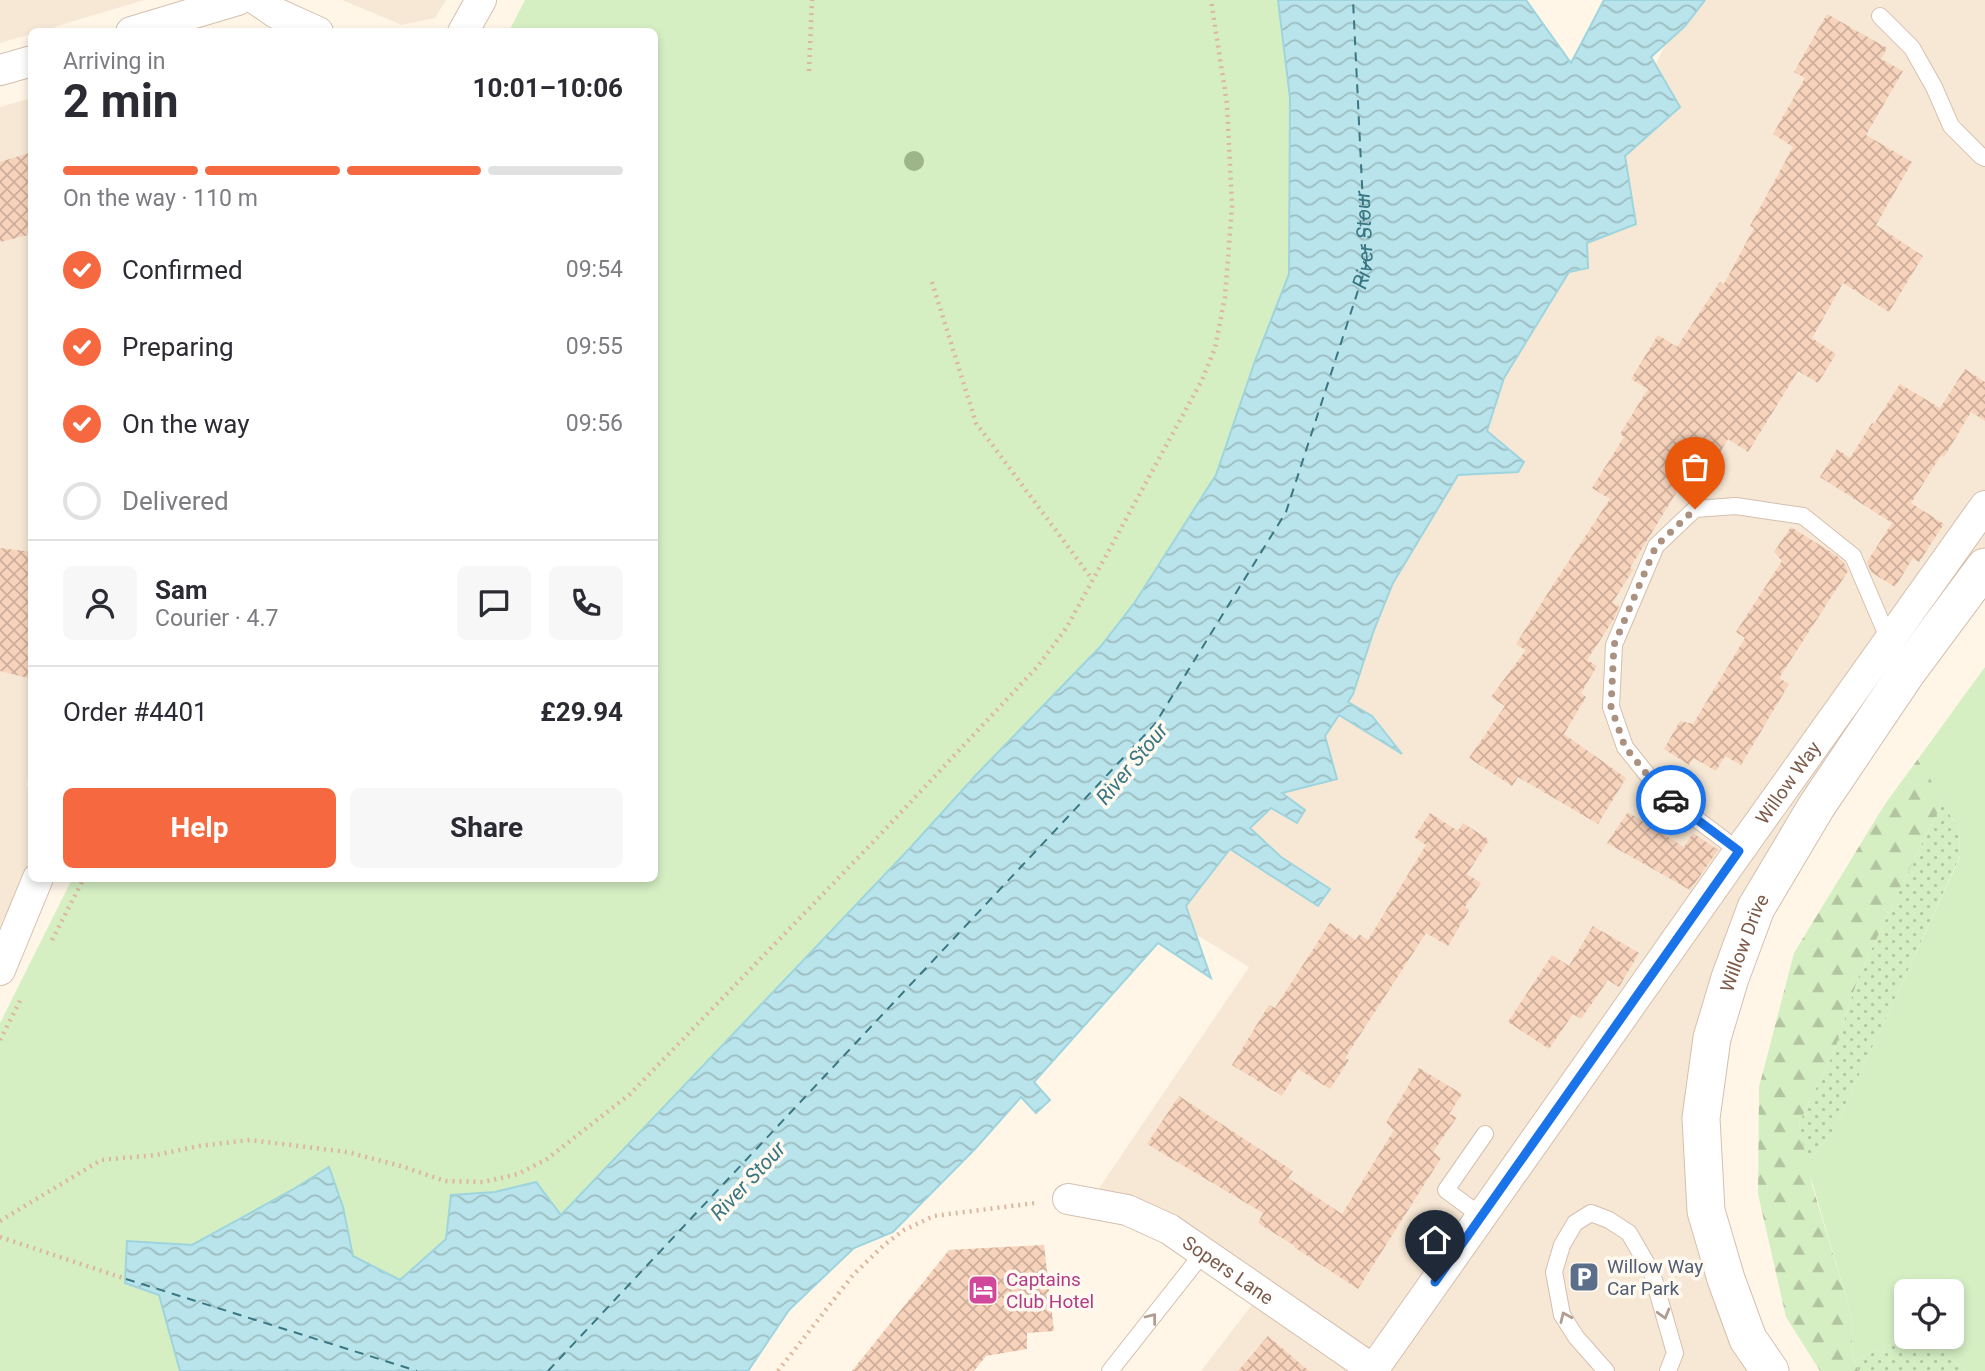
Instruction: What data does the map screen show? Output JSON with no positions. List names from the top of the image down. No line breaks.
{"streets":{"street":["Willow Way","Willow Drive","Sopers Lane"]},"crossings":[["Willow Way","Sopers Lane"]],"water":["River Stour"],"places":{"parking":["Willow Way Car Park"],"hotel":["Captains Club Hotel"]},"page":{"heading":["2 min","Arriving in","10:01–10:06"],"panel":["Sam","Courier · 4.7","Order #4401","£29.94"],"bar":"On the way · 110 m","list":[["Confirmed","09:54"],["Preparing","09:55"],["On the way","09:56"],"Delivered"],"buttons":["Help","Share"]}}
